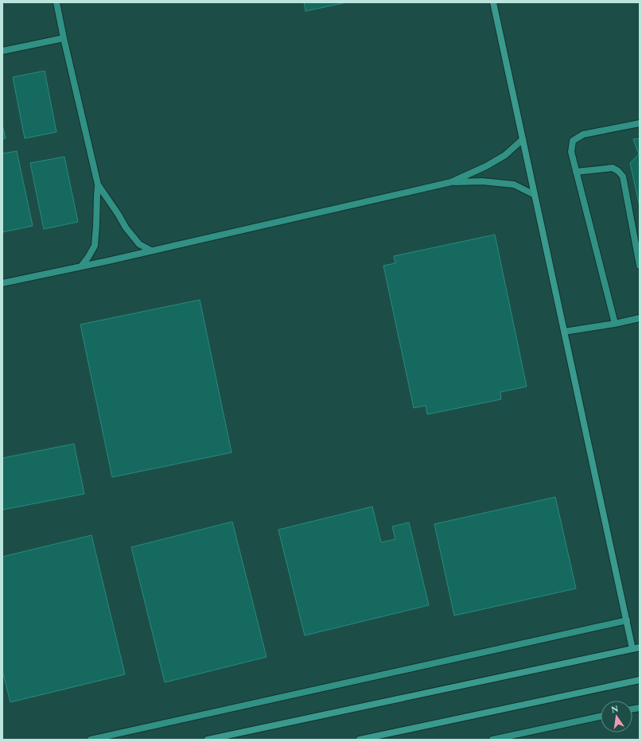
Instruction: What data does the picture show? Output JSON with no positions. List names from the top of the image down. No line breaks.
{"north":"top"}
